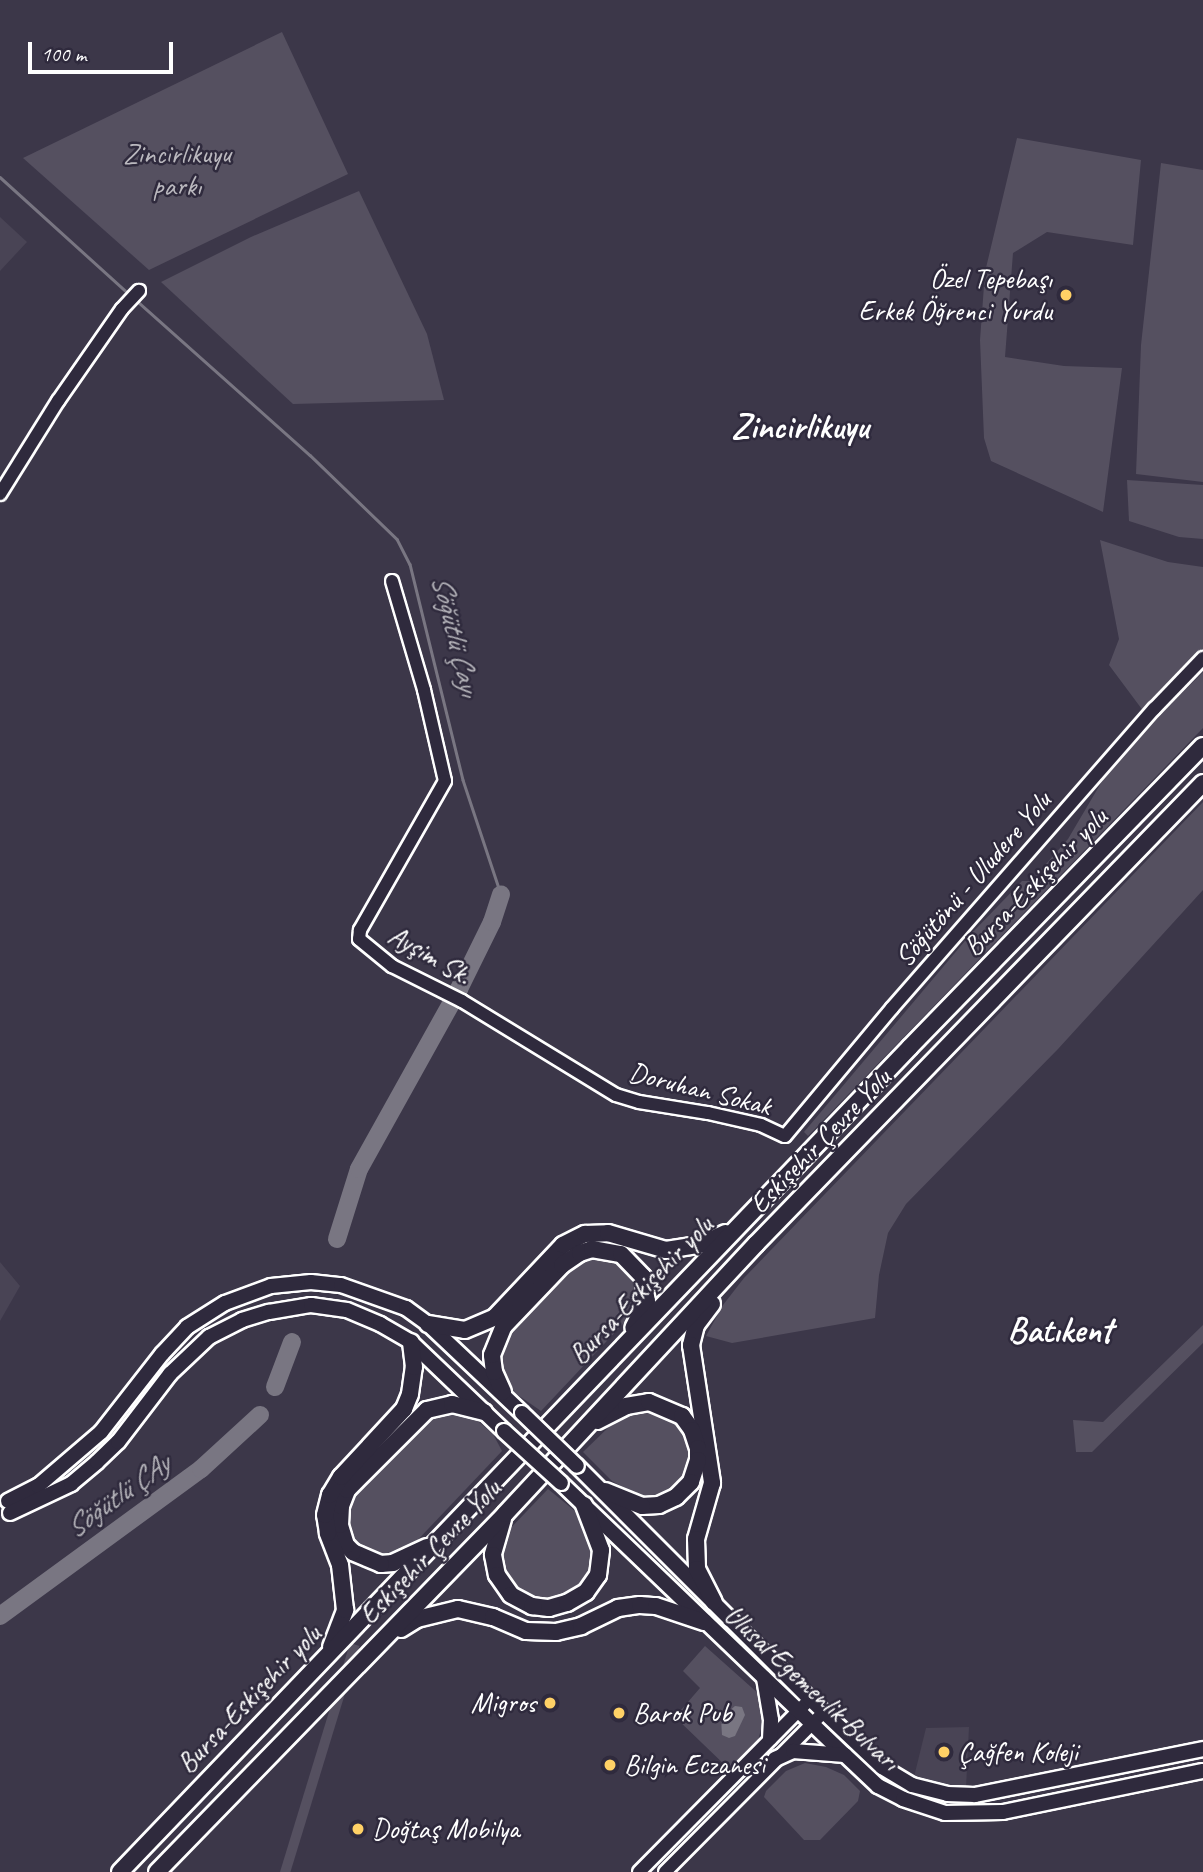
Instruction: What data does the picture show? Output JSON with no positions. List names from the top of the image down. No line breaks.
{"streets":{"highway":["Bursa-Eskişehir yolu","Eskişehir Çevre Yolu"],"main road":["Ulusal Egemenlik Bulvarı"],"street":["Söğütönü - Uludere Yolu","Ayşim Sk.","Doruhan Sokak"]},"crossings":[["Söğütönü - Uludere Yolu","Doruhan Sokak"],["Ayşim Sk.","Doruhan Sokak"]],"districts":["Zincirlikuyu","Batıkent"],"water":["Söğütlü Çayı","Söğütlü ÇAy"],"parks":["Zincirlikuyu parkı"],"places":["Özel Tepebaşı Erkek Öğrenci Yurdu","Migros","Barok Pub","Çağfen Koleji","Bilgin Eczanesi","Doğtaş Mobilya"],"scale_bar":"100 m"}
